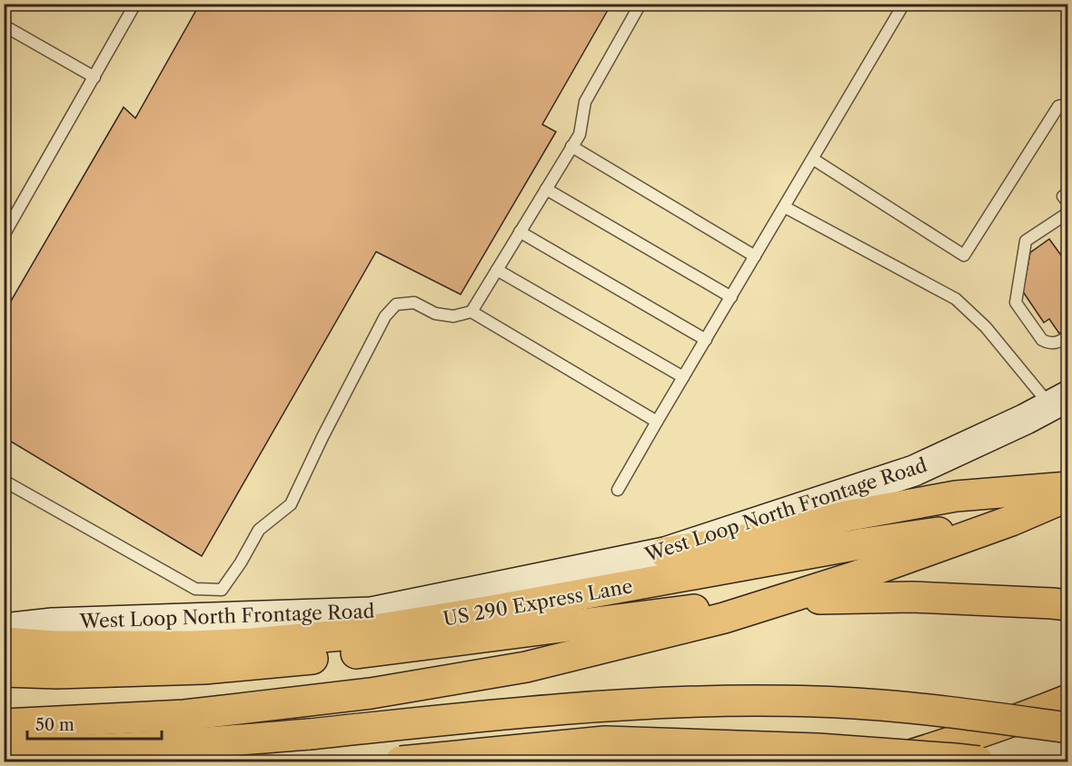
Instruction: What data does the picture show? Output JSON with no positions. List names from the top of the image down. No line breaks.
{"streets":{"highway":["US 290 Express Lane"],"main road":["West Loop North Frontage Road"]},"scale_bar":"50 m"}
